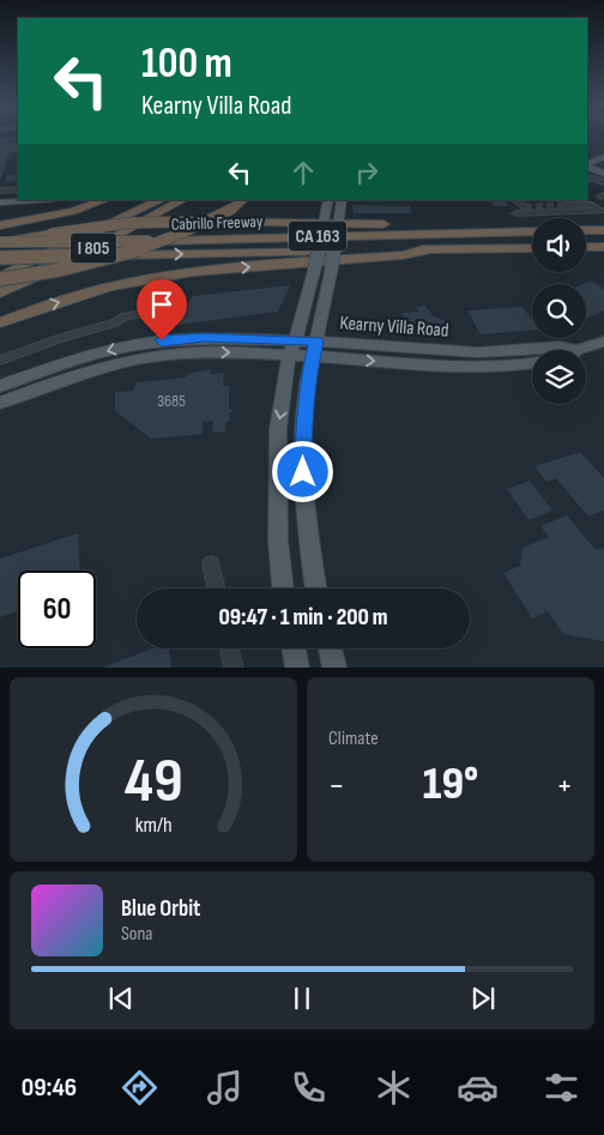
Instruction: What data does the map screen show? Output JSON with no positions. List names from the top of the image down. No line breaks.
{"streets":{"highway":["Cabrillo Freeway","CA 163","I 805"],"main road":["Kearny Villa Road"]},"house_numbers":["3685"],"page":{"turn":["100 m","Kearny Villa Road"],"limit":"60","trip":"09:47 · 1 min · 200 m","tile":"Climate","heat":["−","19°","+"],"song":["Blue Orbit","Sona"],"tabs":"09:46","gauge":["49","km/h"]}}
